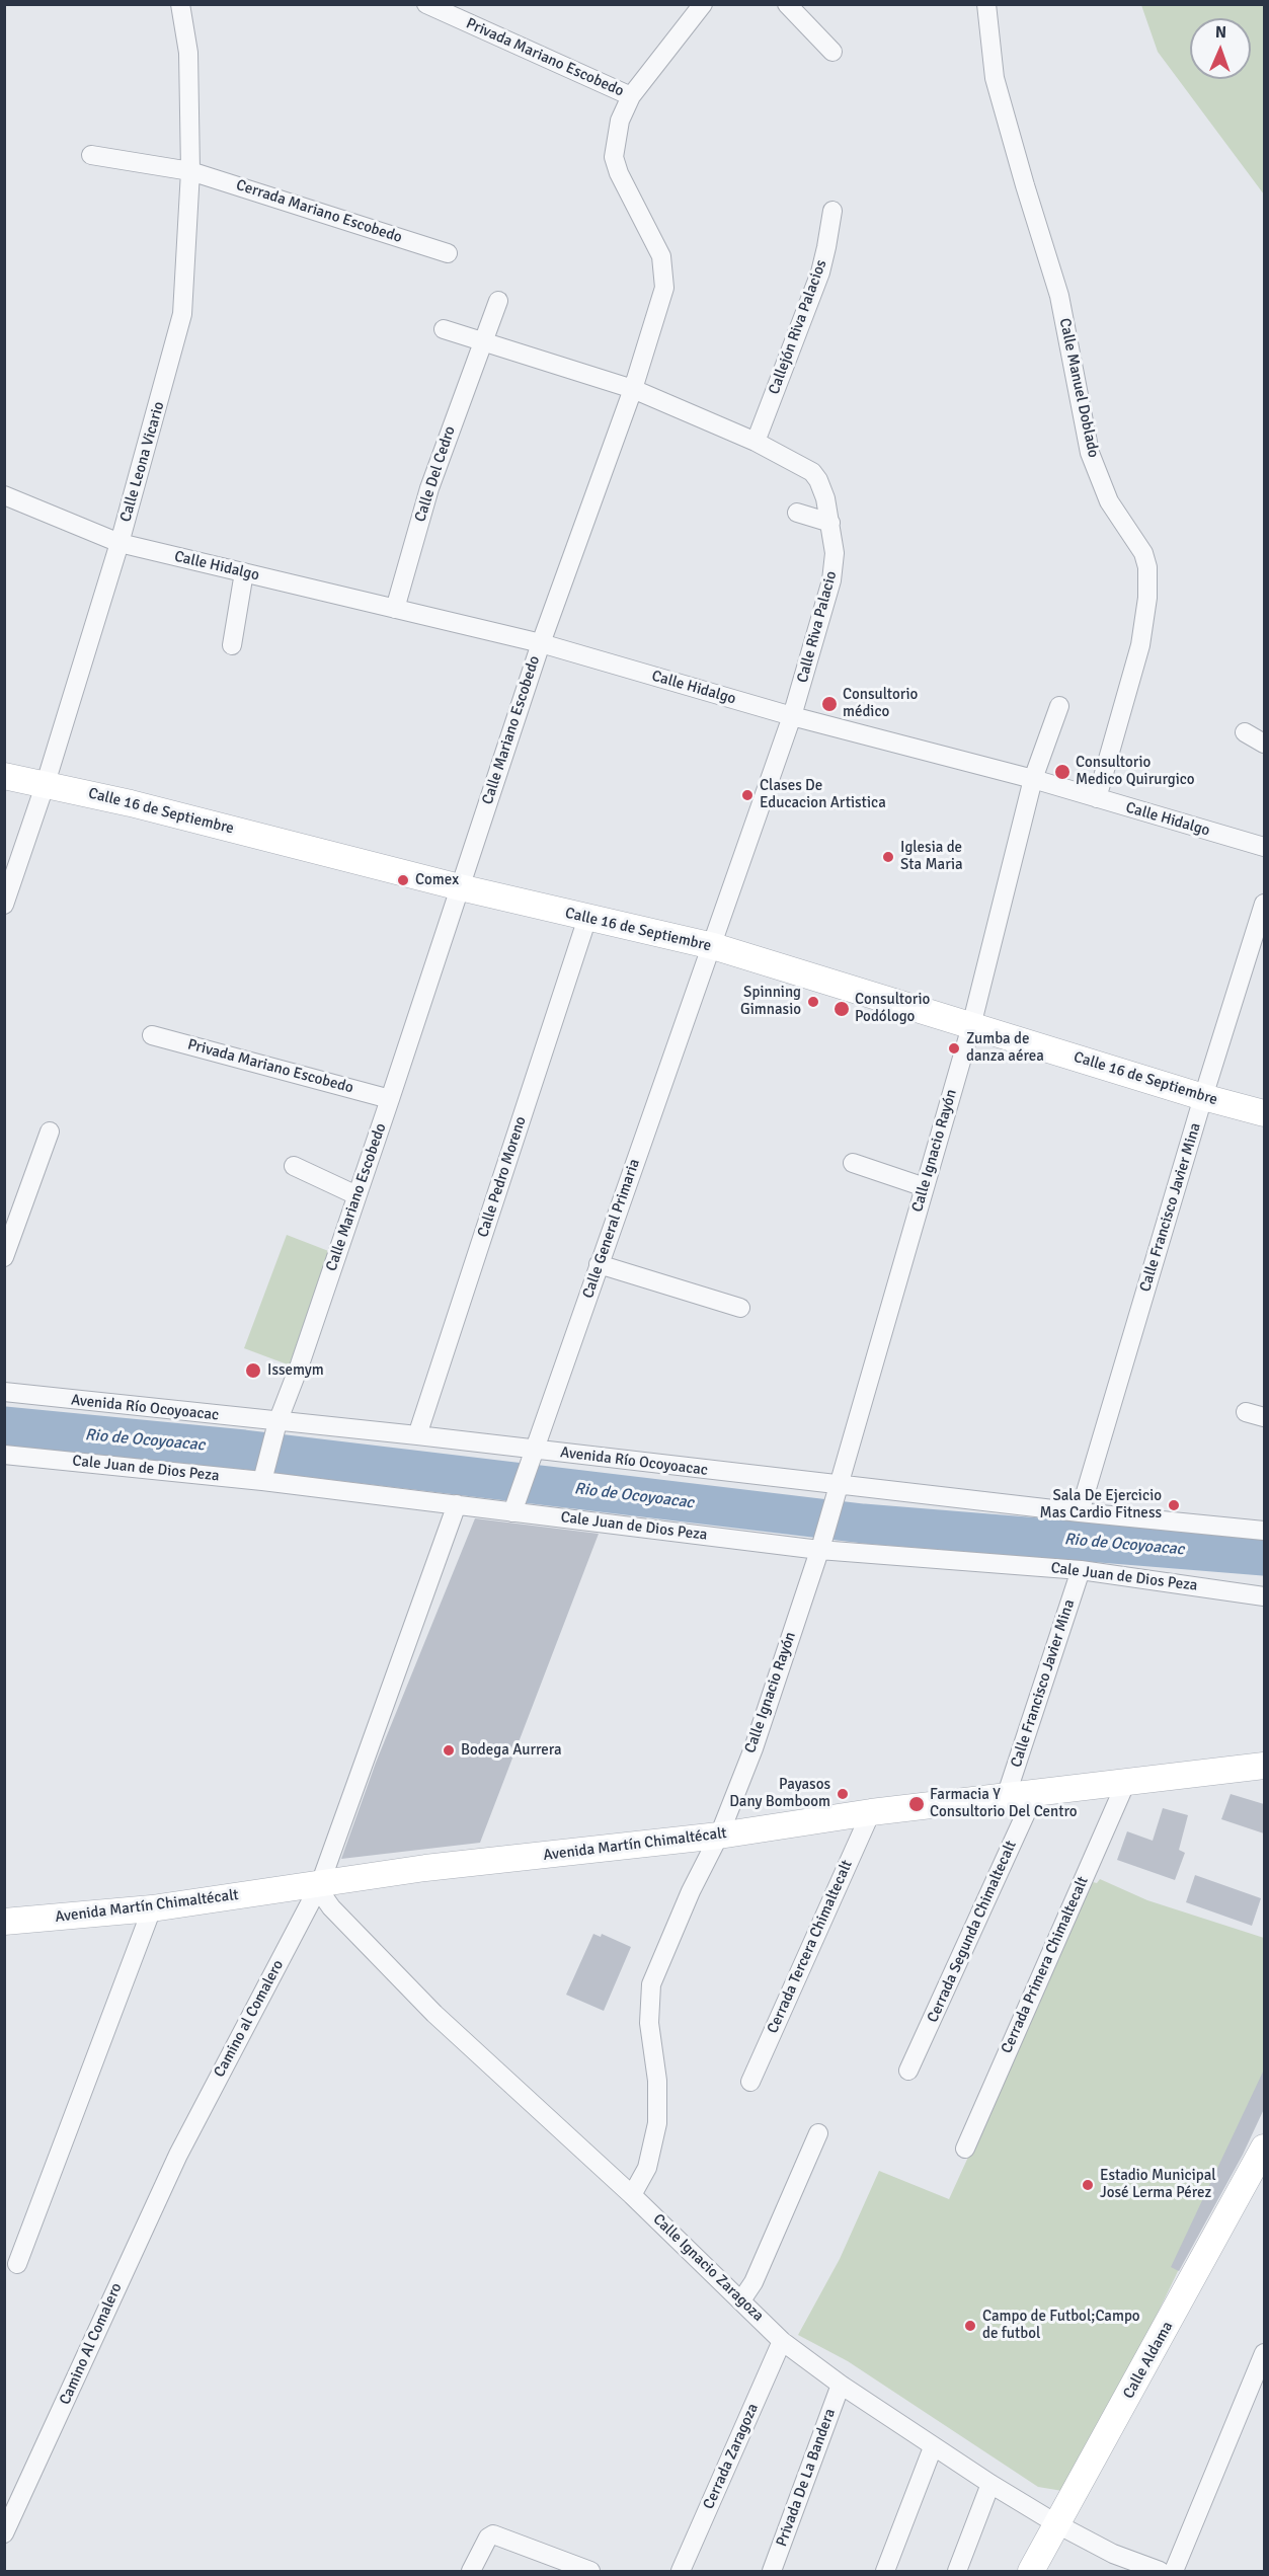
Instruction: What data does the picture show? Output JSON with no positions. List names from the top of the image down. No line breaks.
{"streets":{"main road":["Calle 16 de Septiembre","Avenida Martín Chimaltécalt","Calle Aldama"],"street":["Privada Mariano Escobedo","Cerrada Mariano Escobedo","Callejón Riva Palacios","Calle Manuel Doblado","Calle Leona Vicario","Calle Del Cedro","Calle Hidalgo","Calle Riva Palacio","Calle Mariano Escobedo","Calle Ignacio Rayón","Calle Pedro Moreno","Calle Francisco Javier Mina","Calle General Primaria","Avenida Río Ocoyoacac","Cale Juan de Dios Peza","Cerrada Segunda Chimaltecalt","Cerrada Tercera Chimaltecalt","Cerrada Primera Chimaltecalt","Camino al Comalero","Calle Ignacio Zaragoza","Camino Al Comalero","Cerrada Zaragoza","Privada De La Bandera"]},"crossings":[["Privada Mariano Escobedo","Calle Mariano Escobedo"],["Cerrada Mariano Escobedo","Calle Leona Vicario"],["Callejón Riva Palacios","Calle Riva Palacio"],["Calle Manuel Doblado","Calle Hidalgo"],["Calle Leona Vicario","Calle Hidalgo"],["Calle Leona Vicario","Calle 16 de Septiembre"],["Calle Del Cedro","Calle Hidalgo"],["Calle Del Cedro","Calle Riva Palacio"],["Calle Hidalgo","Calle Riva Palacio"],["Calle Hidalgo","Calle Mariano Escobedo"],["Calle Hidalgo","Calle Ignacio Rayón"],["Calle Riva Palacio","Calle Mariano Escobedo"],["Calle Riva Palacio","Calle 16 de Septiembre"],["Calle Riva Palacio","Calle General Primaria"],["Calle Mariano Escobedo","Calle 16 de Septiembre"],["Calle Mariano Escobedo","Avenida Río Ocoyoacac"],["Calle Mariano Escobedo","Cale Juan de Dios Peza"],["Calle 16 de Septiembre","Calle Ignacio Rayón"],["Calle 16 de Septiembre","Calle Pedro Moreno"],["Calle 16 de Septiembre","Calle Francisco Javier Mina"],["Calle 16 de Septiembre","Calle General Primaria"],["Calle Ignacio Rayón","Avenida Río Ocoyoacac"],["Calle Ignacio Rayón","Cale Juan de Dios Peza"],["Calle Ignacio Rayón","Avenida Martín Chimaltécalt"],["Calle Ignacio Rayón","Calle Ignacio Zaragoza"],["Calle Pedro Moreno","Avenida Río Ocoyoacac"],["Calle Francisco Javier Mina","Avenida Río Ocoyoacac"],["Calle Francisco Javier Mina","Cale Juan de Dios Peza"],["Calle Francisco Javier Mina","Avenida Martín Chimaltécalt"],["Calle General Primaria","Avenida Río Ocoyoacac"],["Calle General Primaria","Cale Juan de Dios Peza"],["Cale Juan de Dios Peza","Camino al Comalero"],["Avenida Martín Chimaltécalt","Cerrada Segunda Chimaltecalt"],["Avenida Martín Chimaltécalt","Cerrada Tercera Chimaltecalt"],["Avenida Martín Chimaltécalt","Cerrada Primera Chimaltecalt"],["Avenida Martín Chimaltécalt","Camino al Comalero"],["Avenida Martín Chimaltécalt","Calle Ignacio Zaragoza"],["Camino al Comalero","Calle Ignacio Zaragoza"],["Camino al Comalero","Camino Al Comalero"],["Calle Ignacio Zaragoza","Calle Aldama"],["Calle Ignacio Zaragoza","Cerrada Zaragoza"],["Calle Ignacio Zaragoza","Privada De La Bandera"]],"water":["Rio de Ocoyoacac"],"places":["Consultorio médico","Consultorio Medico Quirurgico","Clases De Educacion Artistica","Iglesia de Sta Maria","Comex","Spinning Gimnasio","Consultorio Podólogo","Zumba de danza aérea","Issemym","Sala De Ejercicio Mas Cardio Fitness","Bodega Aurrera","Payasos Dany Bomboom","Farmacia Y Consultorio Del Centro","Estadio Municipal José Lerma Pérez","Campo de Futbol;Campo de futbol"],"north":"top"}
